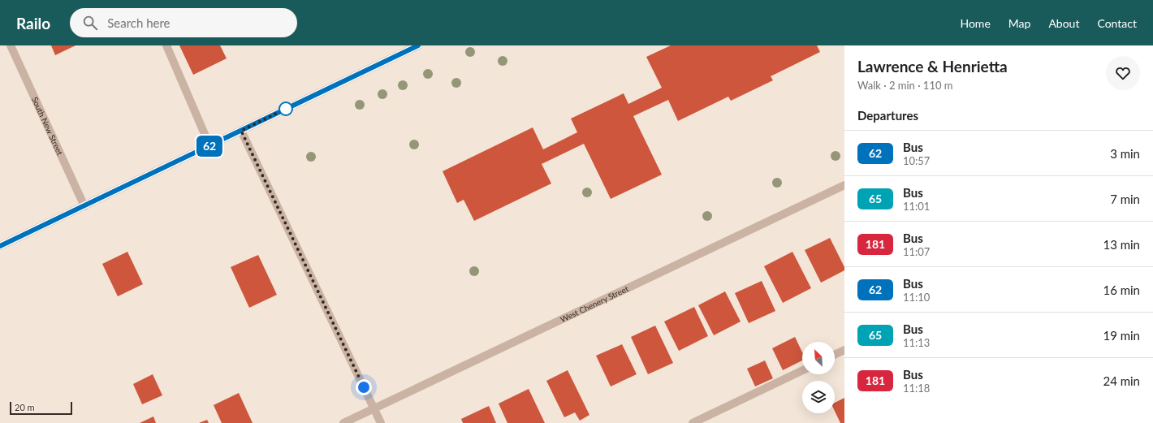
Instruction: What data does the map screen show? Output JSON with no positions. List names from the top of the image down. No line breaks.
{"streets":{"street":["South New Street","West Chenery Street"]},"lines":["bus line 62"],"scale_bar":"20 m","north":"top left","page":{"header":"Railo","search":"Search here","nav":["Home","Map","About","Contact"],"on_map":"62","heading":[["Lawrence & Henrietta","Walk · 2 min · 110 m"],"Departures"],"list":[{"mark":"62","name":"Bus","note":"10:57","value":"3 min"},{"mark":"65","name":"Bus","note":"11:01","value":"7 min"},{"mark":"181","name":"Bus","note":"11:07","value":"13 min"},{"mark":"62","name":"Bus","note":"11:10","value":"16 min"},{"mark":"65","name":"Bus","note":"11:13","value":"19 min"},{"mark":"181","name":"Bus","note":"11:18","value":"24 min"}],"scale":"20 m"}}
